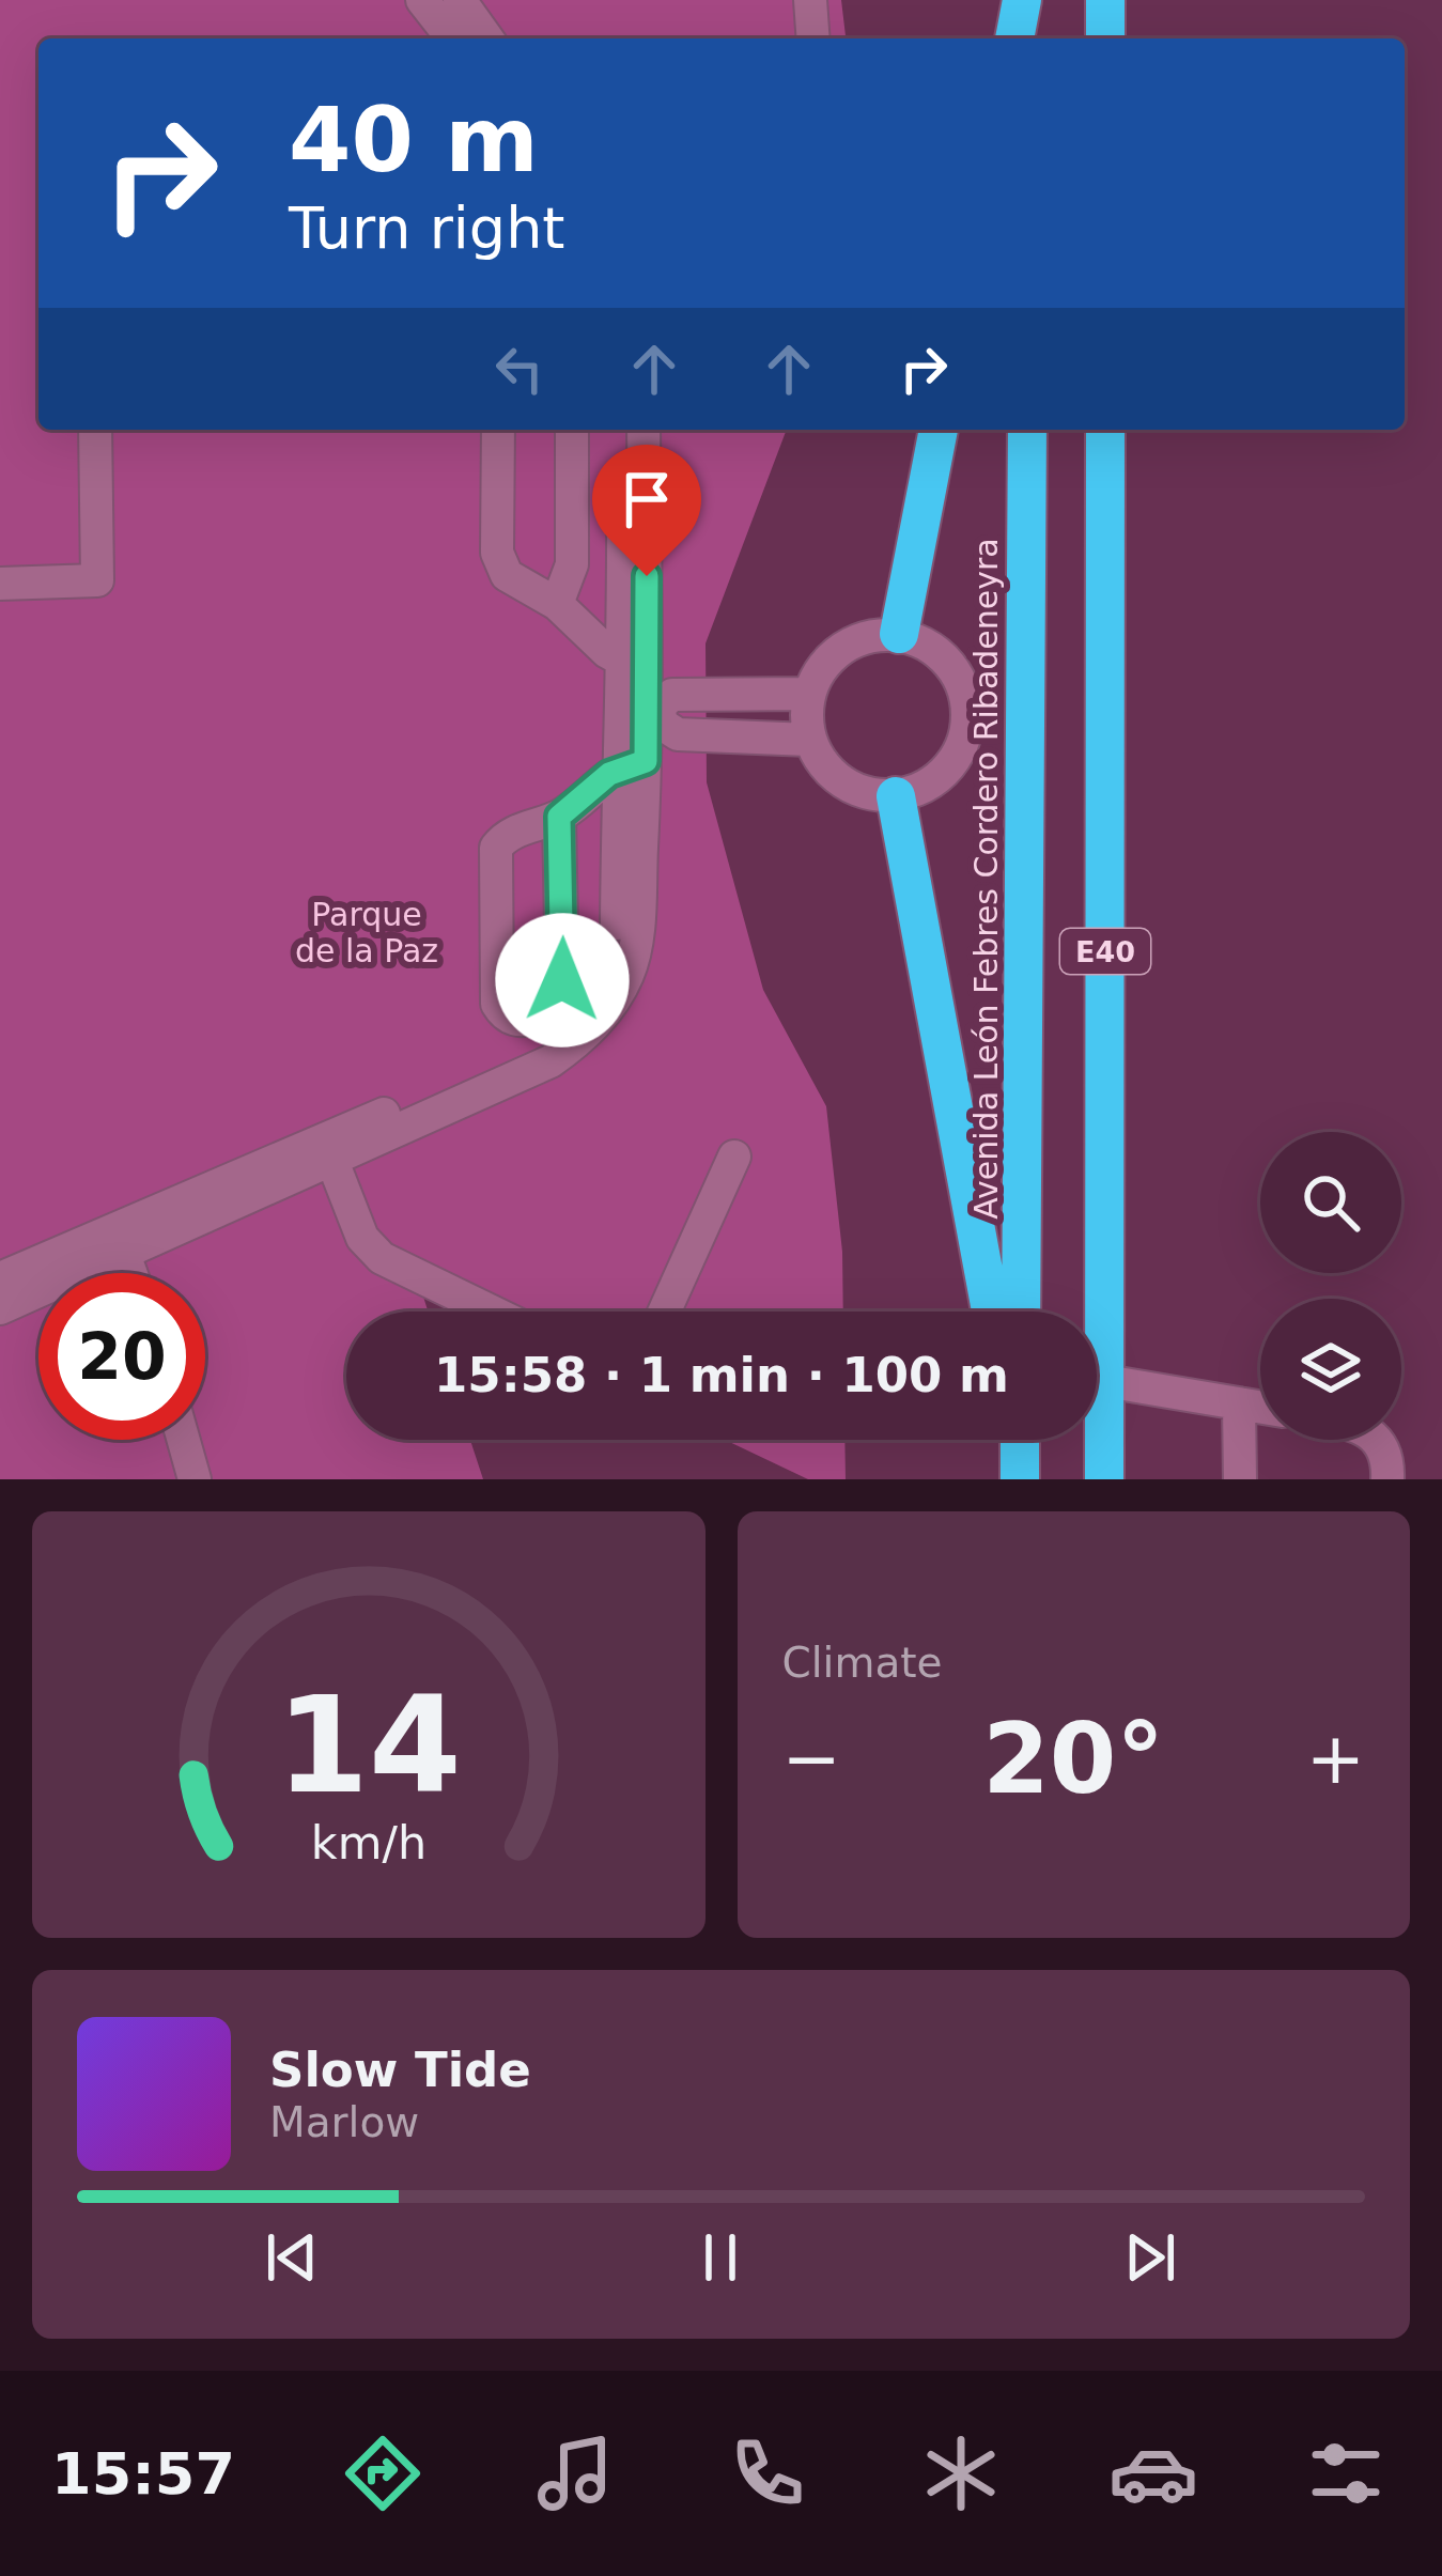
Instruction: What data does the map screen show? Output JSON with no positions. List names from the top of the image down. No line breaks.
{"streets":{"highway":["Avenida León Febres Cordero Ribadeneyra","E40"]},"parks":["Parque de la Paz"],"page":{"turn":["40 m","Turn right"],"limit":"20","trip":"15:58 · 1 min · 100 m","tile":"Climate","heat":["−","20°","+"],"song":["Slow Tide","Marlow"],"tabs":"15:57","gauge":["14","km/h"]}}
